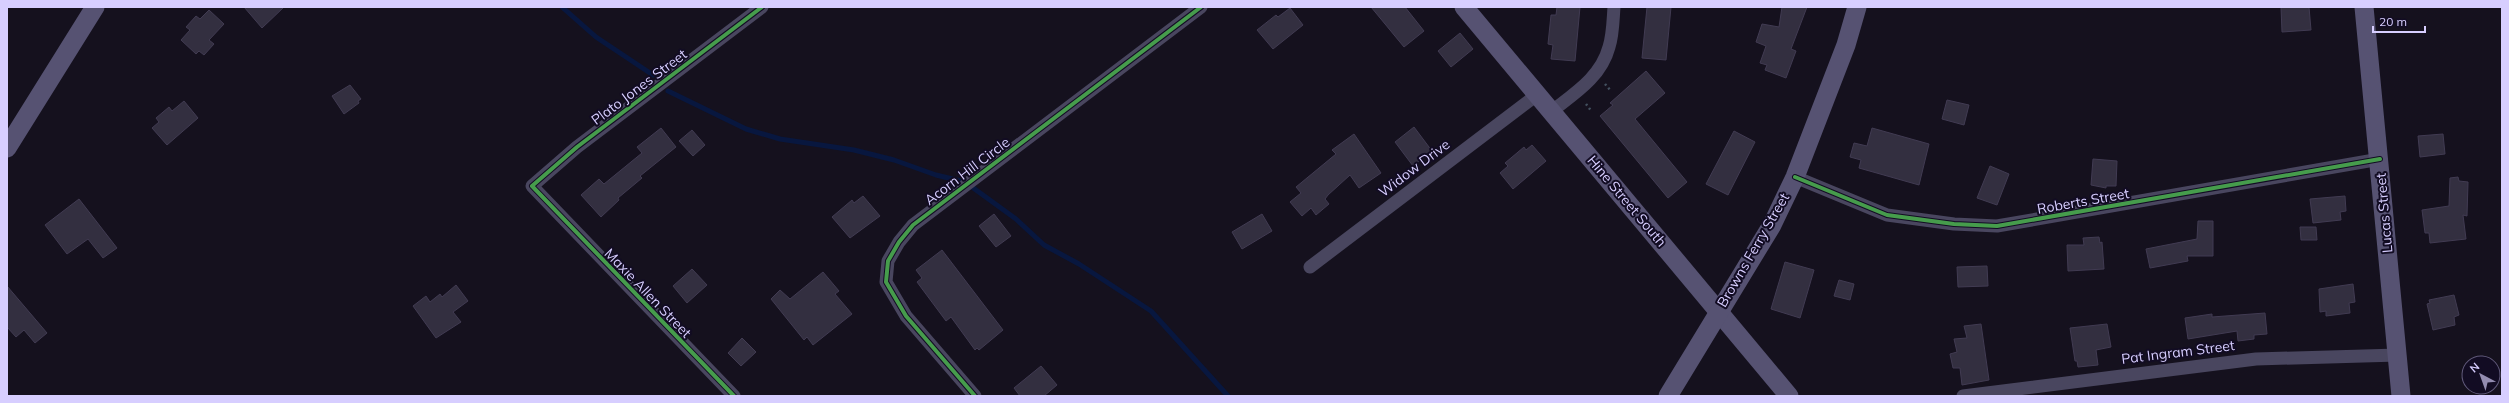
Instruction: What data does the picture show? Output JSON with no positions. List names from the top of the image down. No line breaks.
{"streets":{"street":["Plato Jones Street","Widow Drive","Acorn Hill Circle","Hine Street South","Roberts Street","Lucas Street","Browns Ferry Street","Maxie Allen Street","Pat Ingram Street"]},"crossings":[["Plato Jones Street","Maxie Allen Street"],["Widow Drive","Hine Street South"],["Hine Street South","Browns Ferry Street"],["Roberts Street","Lucas Street"],["Roberts Street","Browns Ferry Street"],["Lucas Street","Pat Ingram Street"]],"scale_bar":"20 m","north":"top left"}
